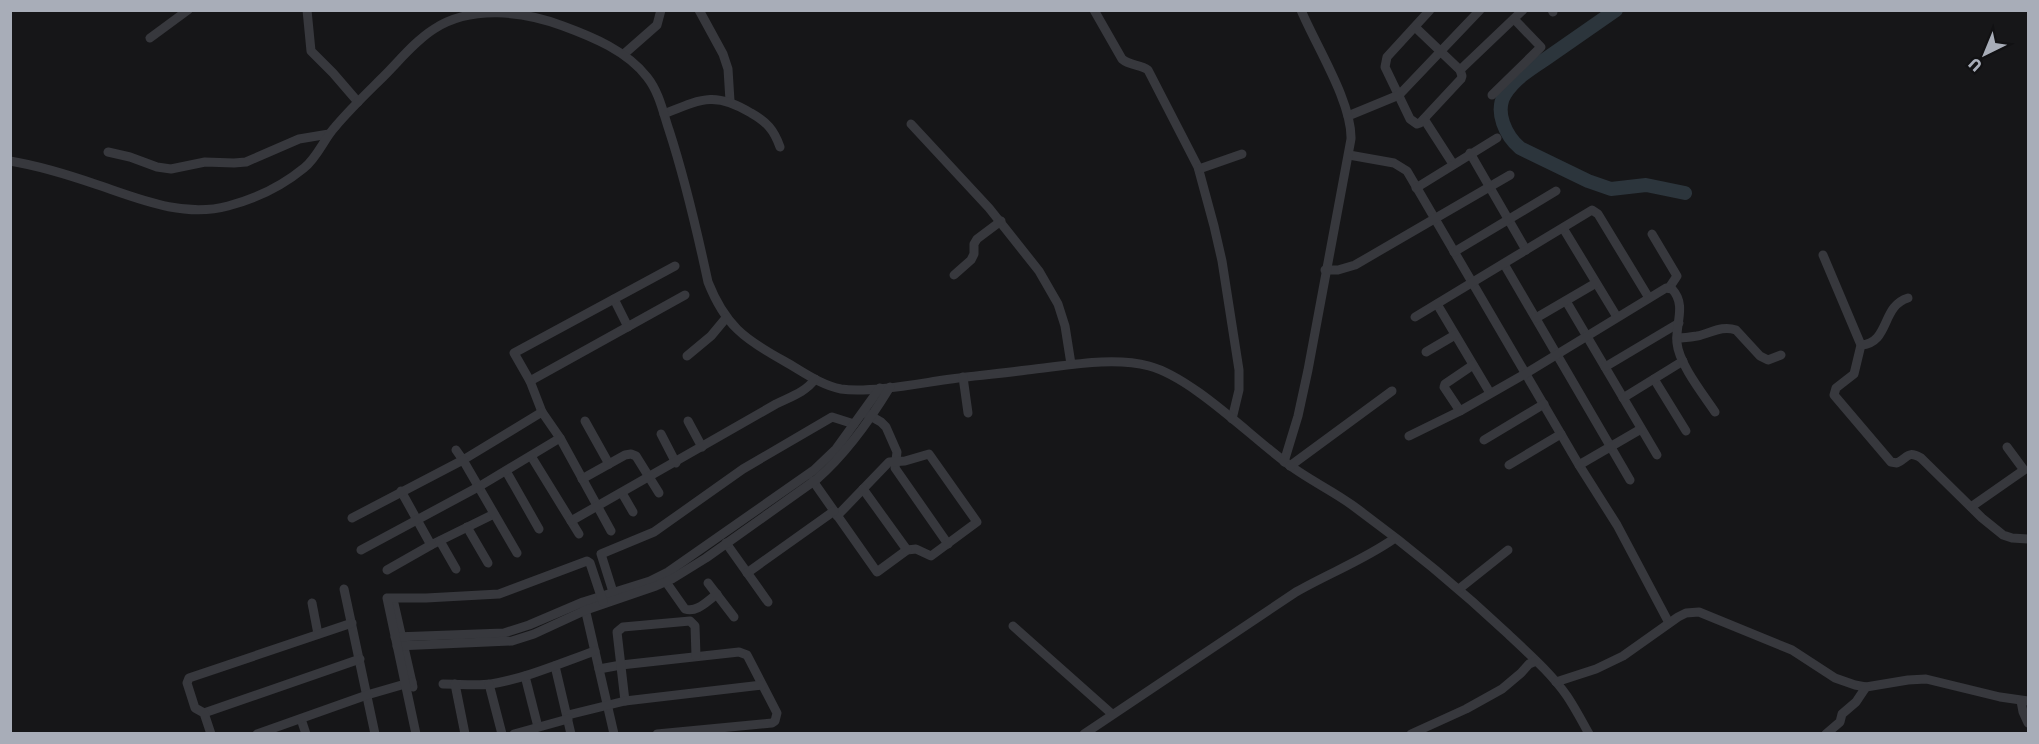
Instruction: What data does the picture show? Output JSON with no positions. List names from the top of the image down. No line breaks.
{"north":"bottom left"}
